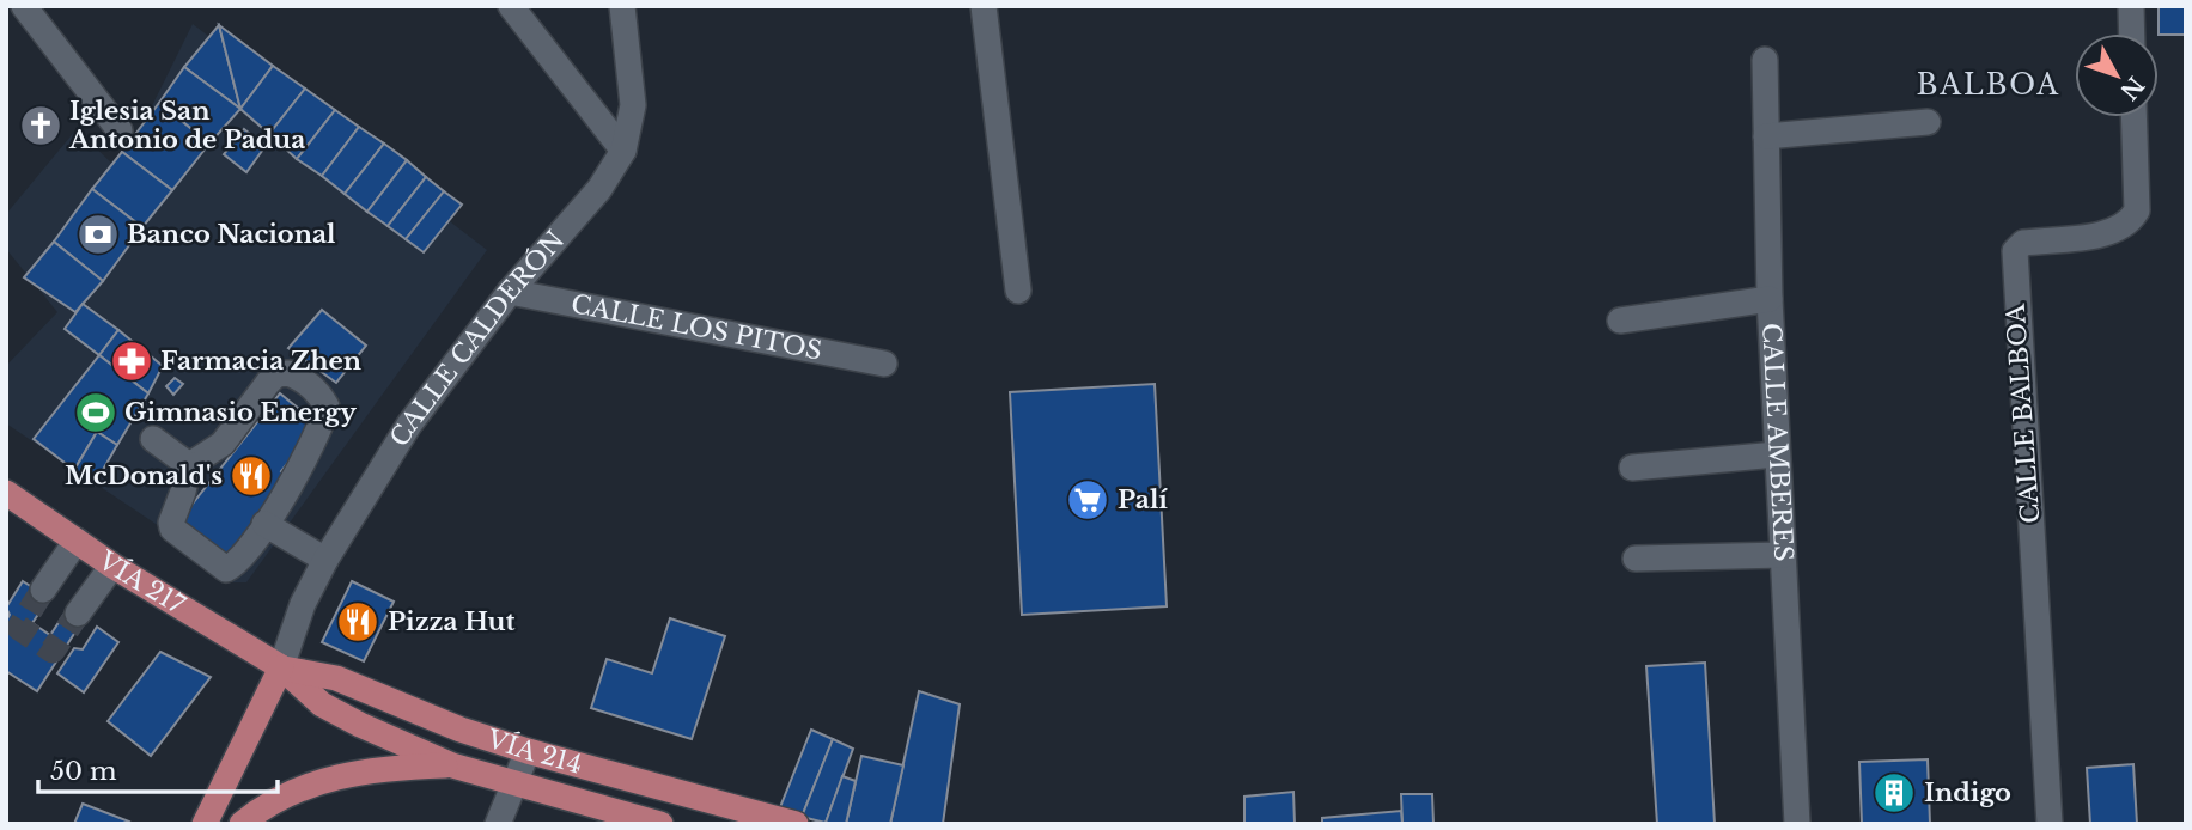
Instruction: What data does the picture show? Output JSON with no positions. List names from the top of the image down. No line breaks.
{"streets":{"main road":["VÍA 217","VÍA 214"],"street":["CALLE LOS PITOS","CALLE CALDERÓN","CALLE BALBOA","CALLE AMBERES"]},"crossings":[["CALLE LOS PITOS","CALLE CALDERÓN"],["CALLE CALDERÓN","VÍA 217"],["CALLE CALDERÓN","VÍA 214"],["VÍA 217","VÍA 214"]],"districts":["BALBOA"],"places":{"church":["Iglesia San Antonio de Padua"],"bank":["Banco Nacional"],"pharmacy":["Farmacia Zhen"],"sports":["Gimnasio Energy"],"restaurant":["McDonald's","Pizza Hut"],"supermarket":["Palí"],"building":["Indigo"]},"scale_bar":"50 m","north":"bottom right"}
